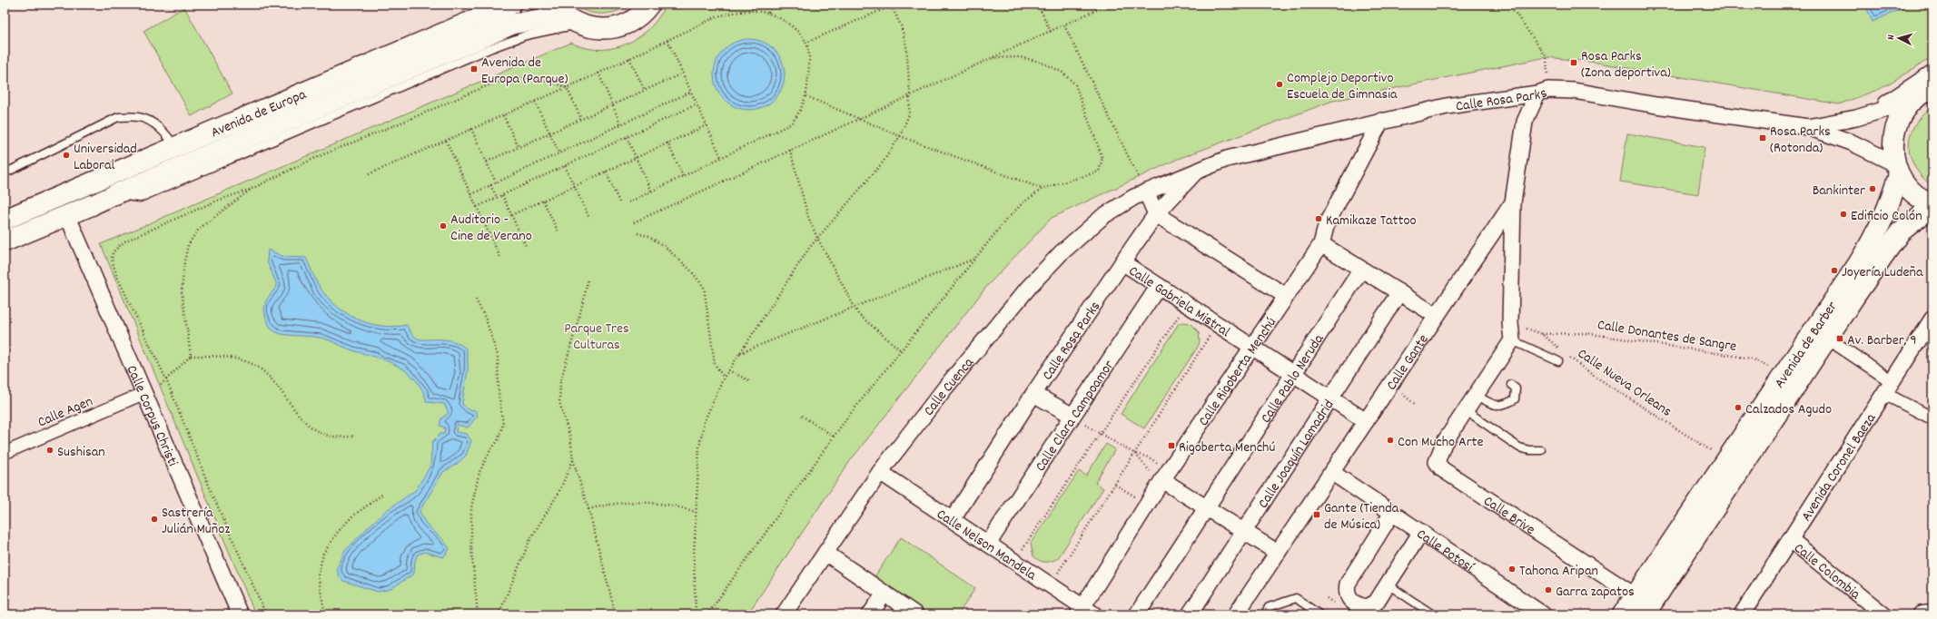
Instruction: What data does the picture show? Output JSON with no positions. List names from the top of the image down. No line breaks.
{"streets":{"main road":["Avenida de Europa","Avenida de Barber"],"street":["Calle Rosa Parks","Calle Gabriela Mistral","Calle Gante","Calle Rigoberta Menchú","Calle Pablo Neruda","Calle Cuenca","Calle Agen","Calle Corpus Christi","Calle Clara Campoamor","Calle Joaquín Lamadrid","Avenida Coronel Baeza","Calle Brive","Calle Nelson Mandela","Calle Potosí","Calle Colombia"],"path":["Calle Donantes de Sangre","Calle Nueva Orleans"]},"crossings":[["Calle Rosa Parks","Calle Gabriela Mistral"],["Calle Rosa Parks","Avenida de Barber"],["Calle Rosa Parks","Calle Gante"],["Calle Rosa Parks","Calle Rigoberta Menchú"],["Calle Rosa Parks","Calle Cuenca"],["Calle Rosa Parks","Calle Nelson Mandela"],["Avenida de Europa","Calle Corpus Christi"],["Calle Gabriela Mistral","Calle Gante"],["Calle Gabriela Mistral","Calle Rigoberta Menchú"],["Calle Gabriela Mistral","Calle Pablo Neruda"],["Calle Gabriela Mistral","Calle Clara Campoamor"],["Calle Gabriela Mistral","Calle Joaquín Lamadrid"],["Calle Donantes de Sangre","Avenida de Barber"],["Calle Donantes de Sangre","Calle Nueva Orleans"],["Avenida de Barber","Calle Nueva Orleans"],["Avenida de Barber","Calle Brive"],["Calle Gante","Calle Potosí"],["Calle Rigoberta Menchú","Calle Nelson Mandela"],["Calle Cuenca","Calle Nelson Mandela"],["Calle Clara Campoamor","Calle Nelson Mandela"],["Avenida Coronel Baeza","Calle Colombia"]],"parks":["Parque Tres Culturas"],"places":{"transit":["Rosa Parks (Zona deportiva)","Avenida de Europa (Parque)","Rosa Parks (Rotonda)","Av. Barber, 9","Rigoberta Menchú","Gante (Tienda de Música)"],"other":["Complejo Deportivo Escuela de Gimnasia","Universidad Laboral","Bankinter","Edificio Colón","Kamikaze Tattoo","Auditorio - Cine de Verano","Joyería Ludeña","Calzados Agudo","Con Mucho Arte","Sushisan","Sastrería Julián Muñoz","Tahona Aripan","Garra zapatos"]},"north":"left"}
